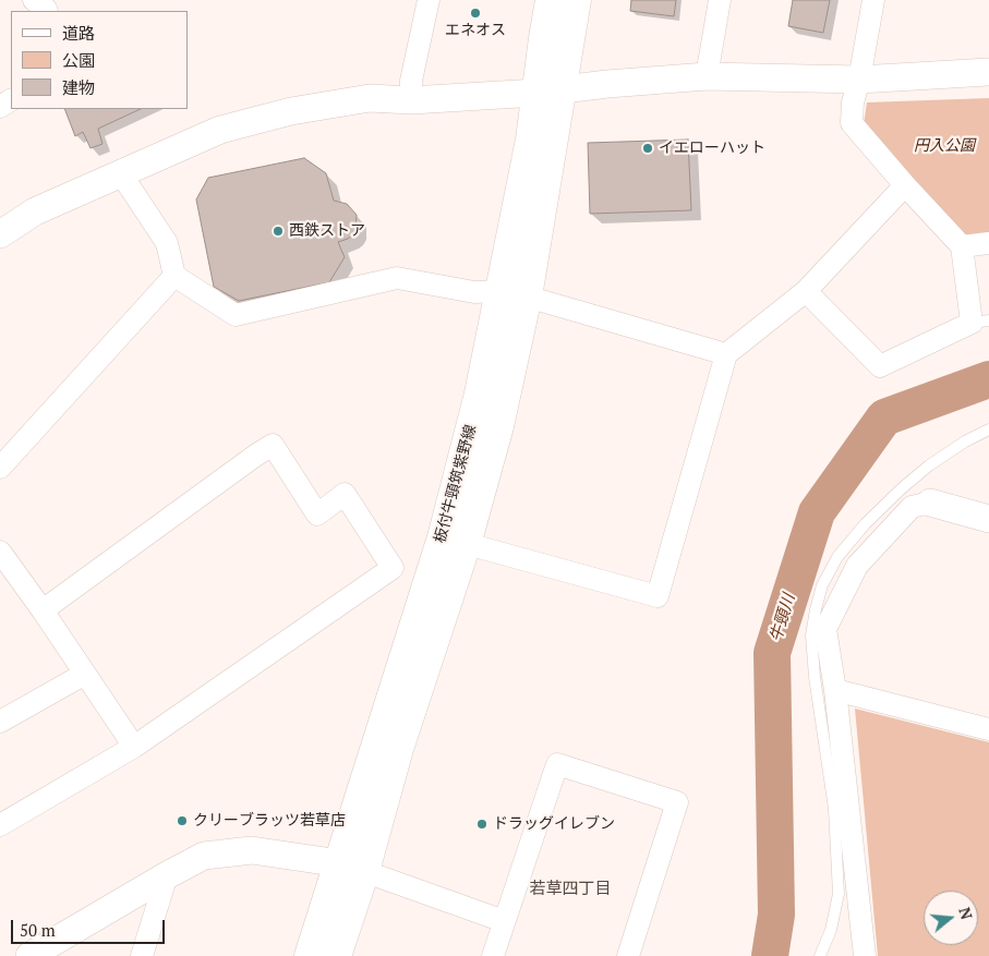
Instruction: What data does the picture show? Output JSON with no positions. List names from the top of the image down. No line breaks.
{"streets":{"main road":["板付牛頸筑紫野線"]},"districts":["若草四丁目"],"water":["牛頸川"],"parks":["円入公園"],"places":["エネオス","イエローハット","西鉄ストア","クリーブラッツ若草店","ドラッグイレブン"],"legend":["道路","公園","建物"],"scale_bar":"50 m","north":"right"}
